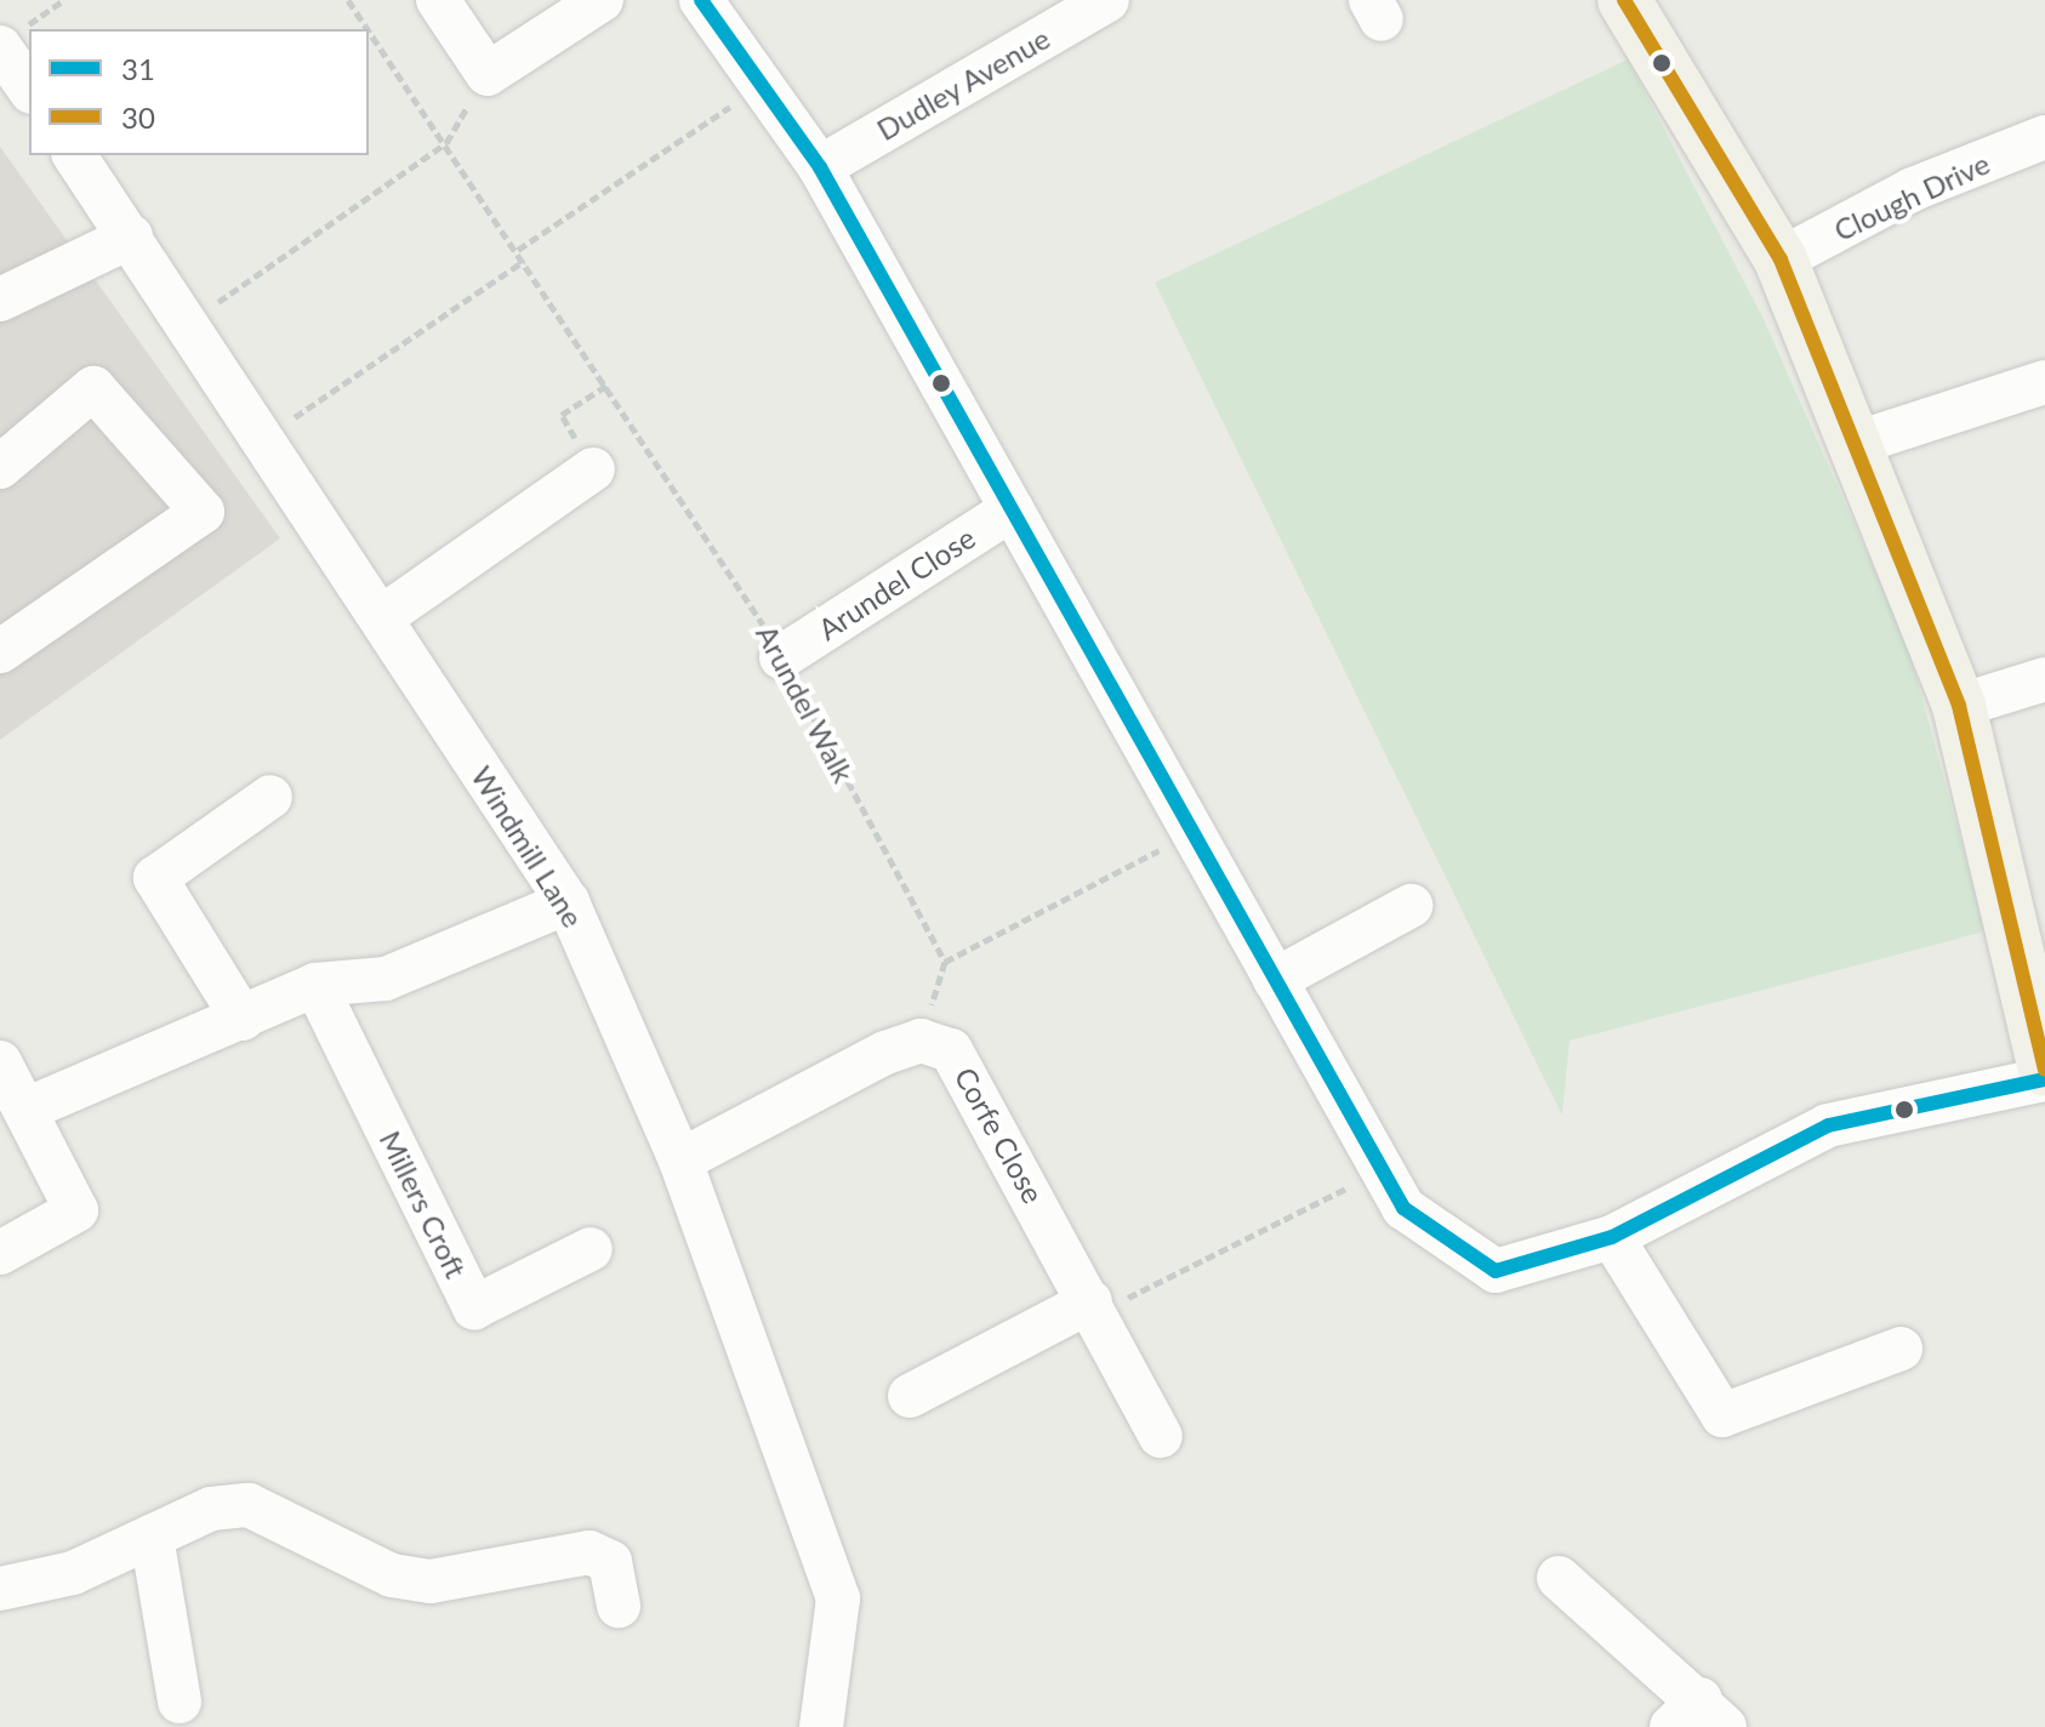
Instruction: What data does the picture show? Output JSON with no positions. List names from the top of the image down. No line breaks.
{"streets":{"street":["Dudley Avenue","Clough Drive","Arundel Close","Windmill Lane","Corfe Close","Millers Croft"],"path":["Arundel Walk"]},"crossings":[["Arundel Close","Arundel Walk"]],"lines":["transit line 31","transit line 30"],"legend":["31","30"]}
